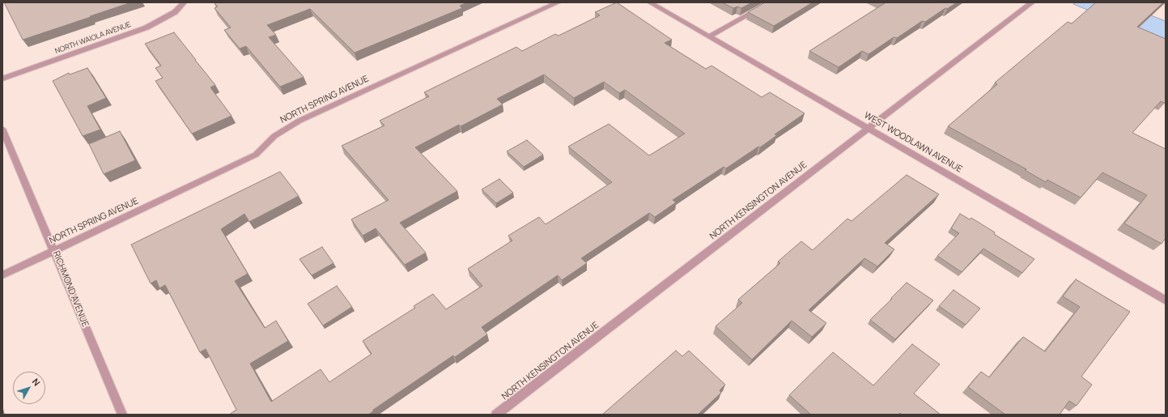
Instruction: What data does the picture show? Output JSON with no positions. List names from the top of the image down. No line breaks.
{"streets":{"street":["NORTH WAIOLA AVENUE","NORTH SPRING AVENUE","WEST WOODLAWN AVENUE","NORTH KENSINGTON AVENUE","RICHMOND AVENUE"]},"crossings":[["NORTH SPRING AVENUE","RICHMOND AVENUE"],["WEST WOODLAWN AVENUE","NORTH KENSINGTON AVENUE"]],"north":"top right"}
